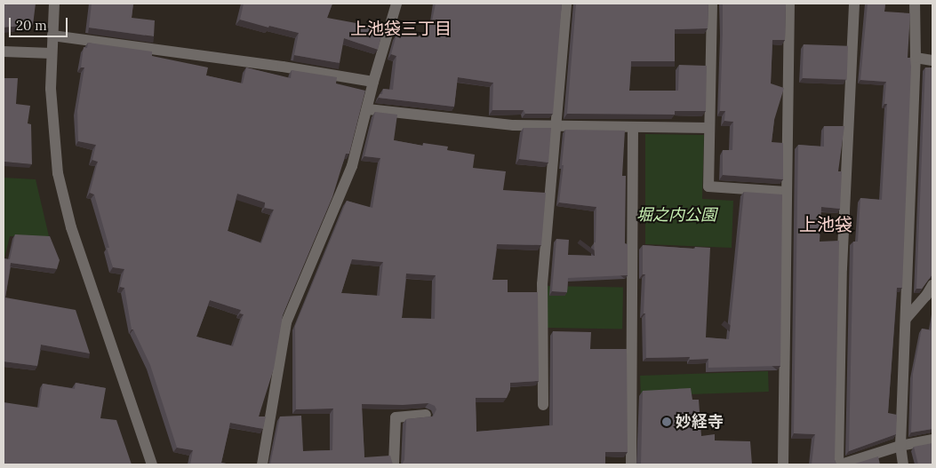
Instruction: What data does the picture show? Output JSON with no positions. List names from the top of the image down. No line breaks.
{"districts":["上池袋三丁目","上池袋"],"parks":["堀之内公園"],"places":["妙経寺"],"scale_bar":"20 m"}
